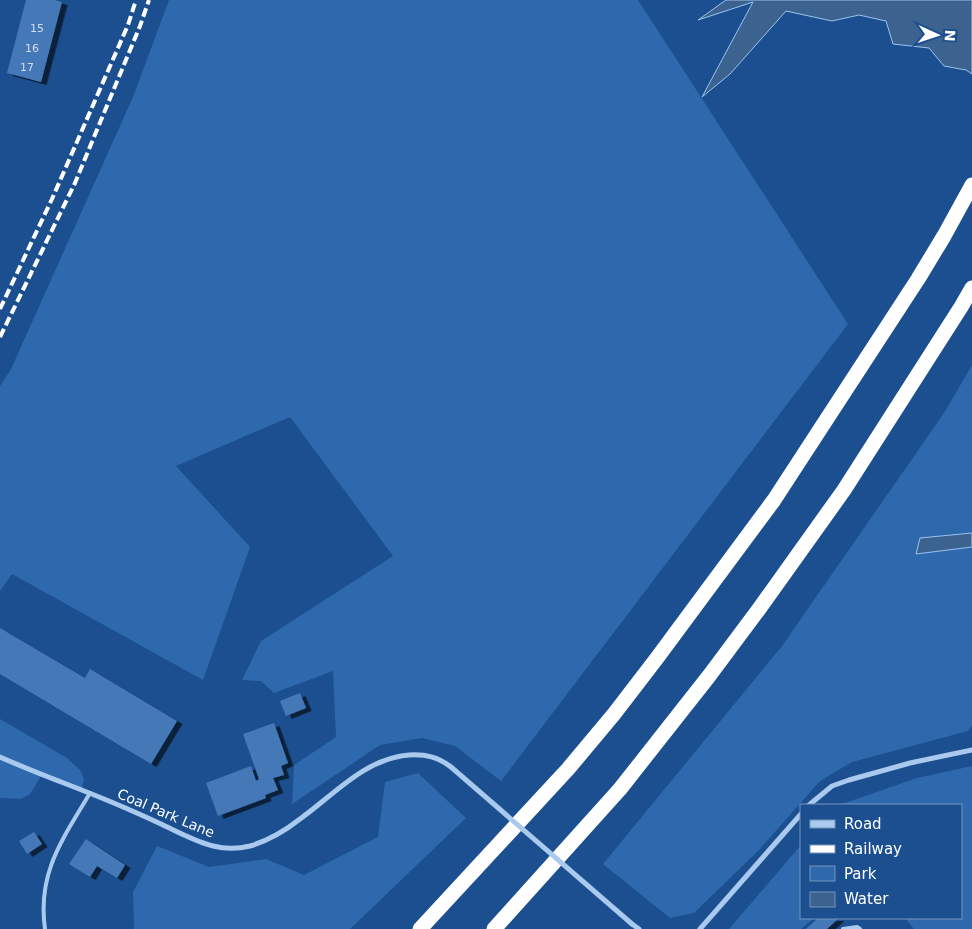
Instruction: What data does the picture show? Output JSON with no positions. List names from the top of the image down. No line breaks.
{"streets":{"street":["Coal Park Lane"]},"house_numbers":["15","16","17"],"legend":["Road","Railway","Park","Water"],"north":"right"}
